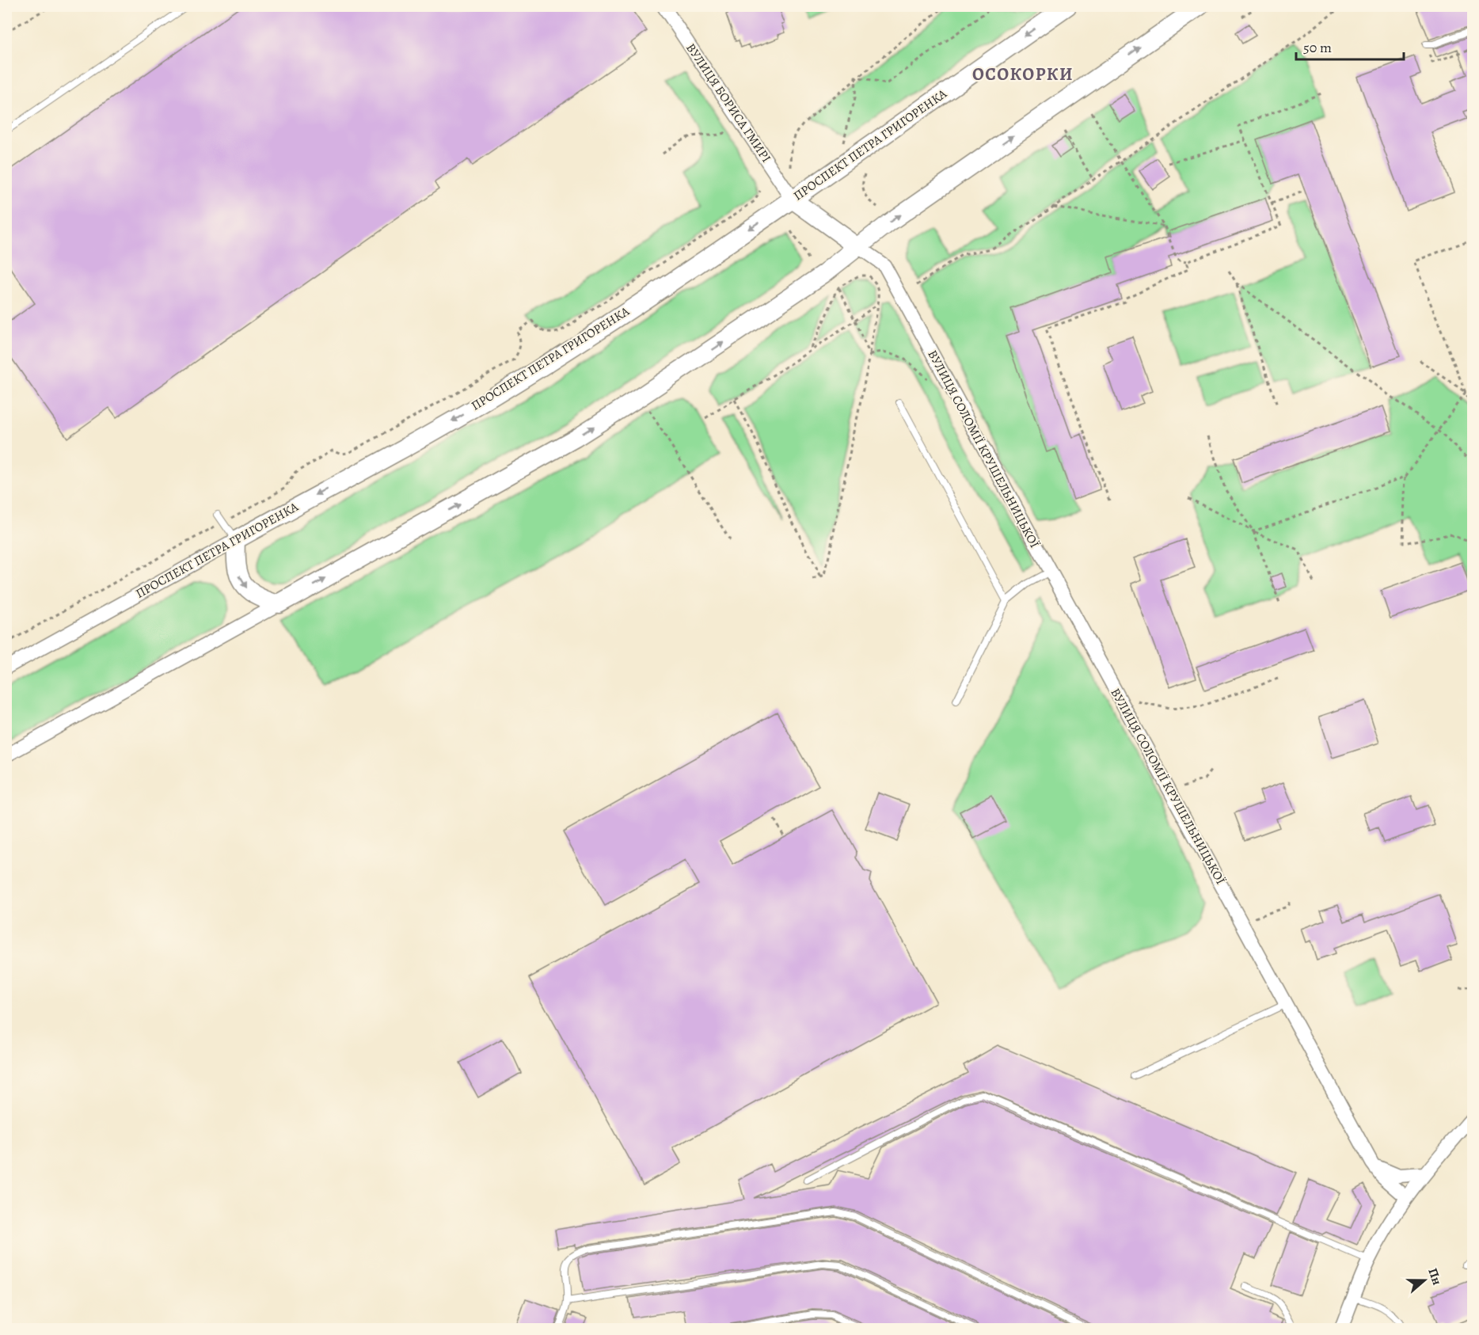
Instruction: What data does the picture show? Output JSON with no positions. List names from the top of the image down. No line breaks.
{"streets":{"street":["ВУЛИЦЯ БОРИСА ГМИРІ","ПРОСПЕКТ ПЕТРА ГРИГОРЕНКА","ВУЛИЦЯ СОЛОМІЇ КРУШЕЛЬНИЦЬКОЇ"]},"crossings":[["ВУЛИЦЯ БОРИСА ГМИРІ","ПРОСПЕКТ ПЕТРА ГРИГОРЕНКА"]],"districts":["ОСОКОРКИ"],"scale_bar":"50 m","north":"right"}
